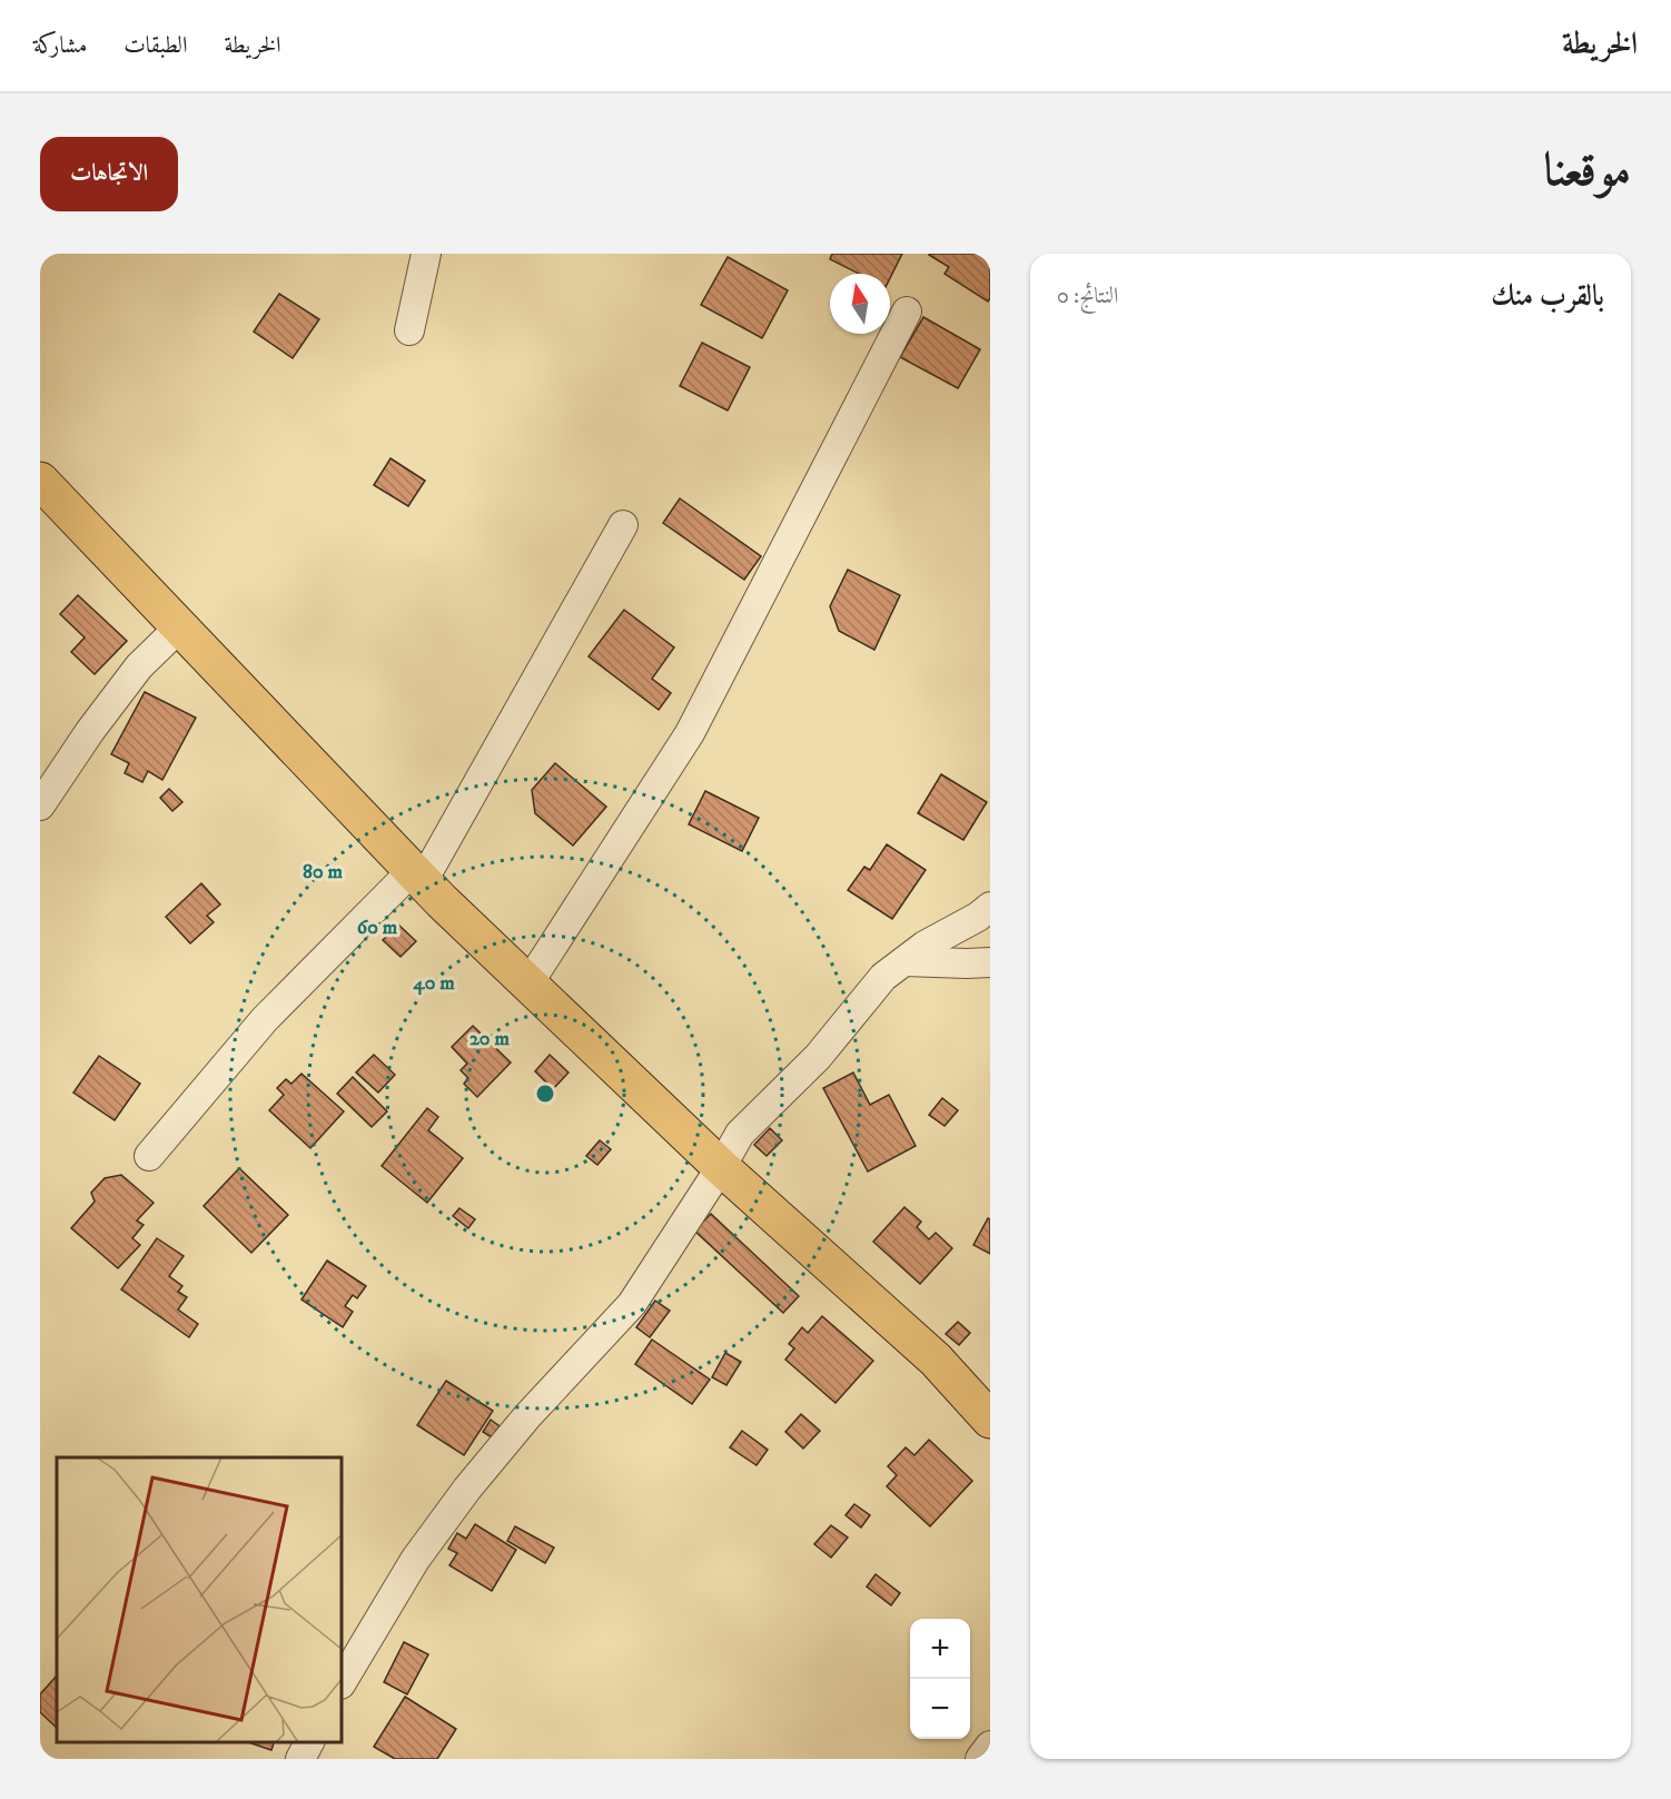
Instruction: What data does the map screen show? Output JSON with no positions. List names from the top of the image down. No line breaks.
{"north":"top","page":{"header":"الخريطة","nav":["الخريطة","الطبقات","مشاركة"],"title":"موقعنا","buttons":"الاتجاهات","heading":["بالقرب منك","النتائج: 0"],"map_buttons":["+","−"]},"rings":["80 m","60 m","40 m","20 m"]}
